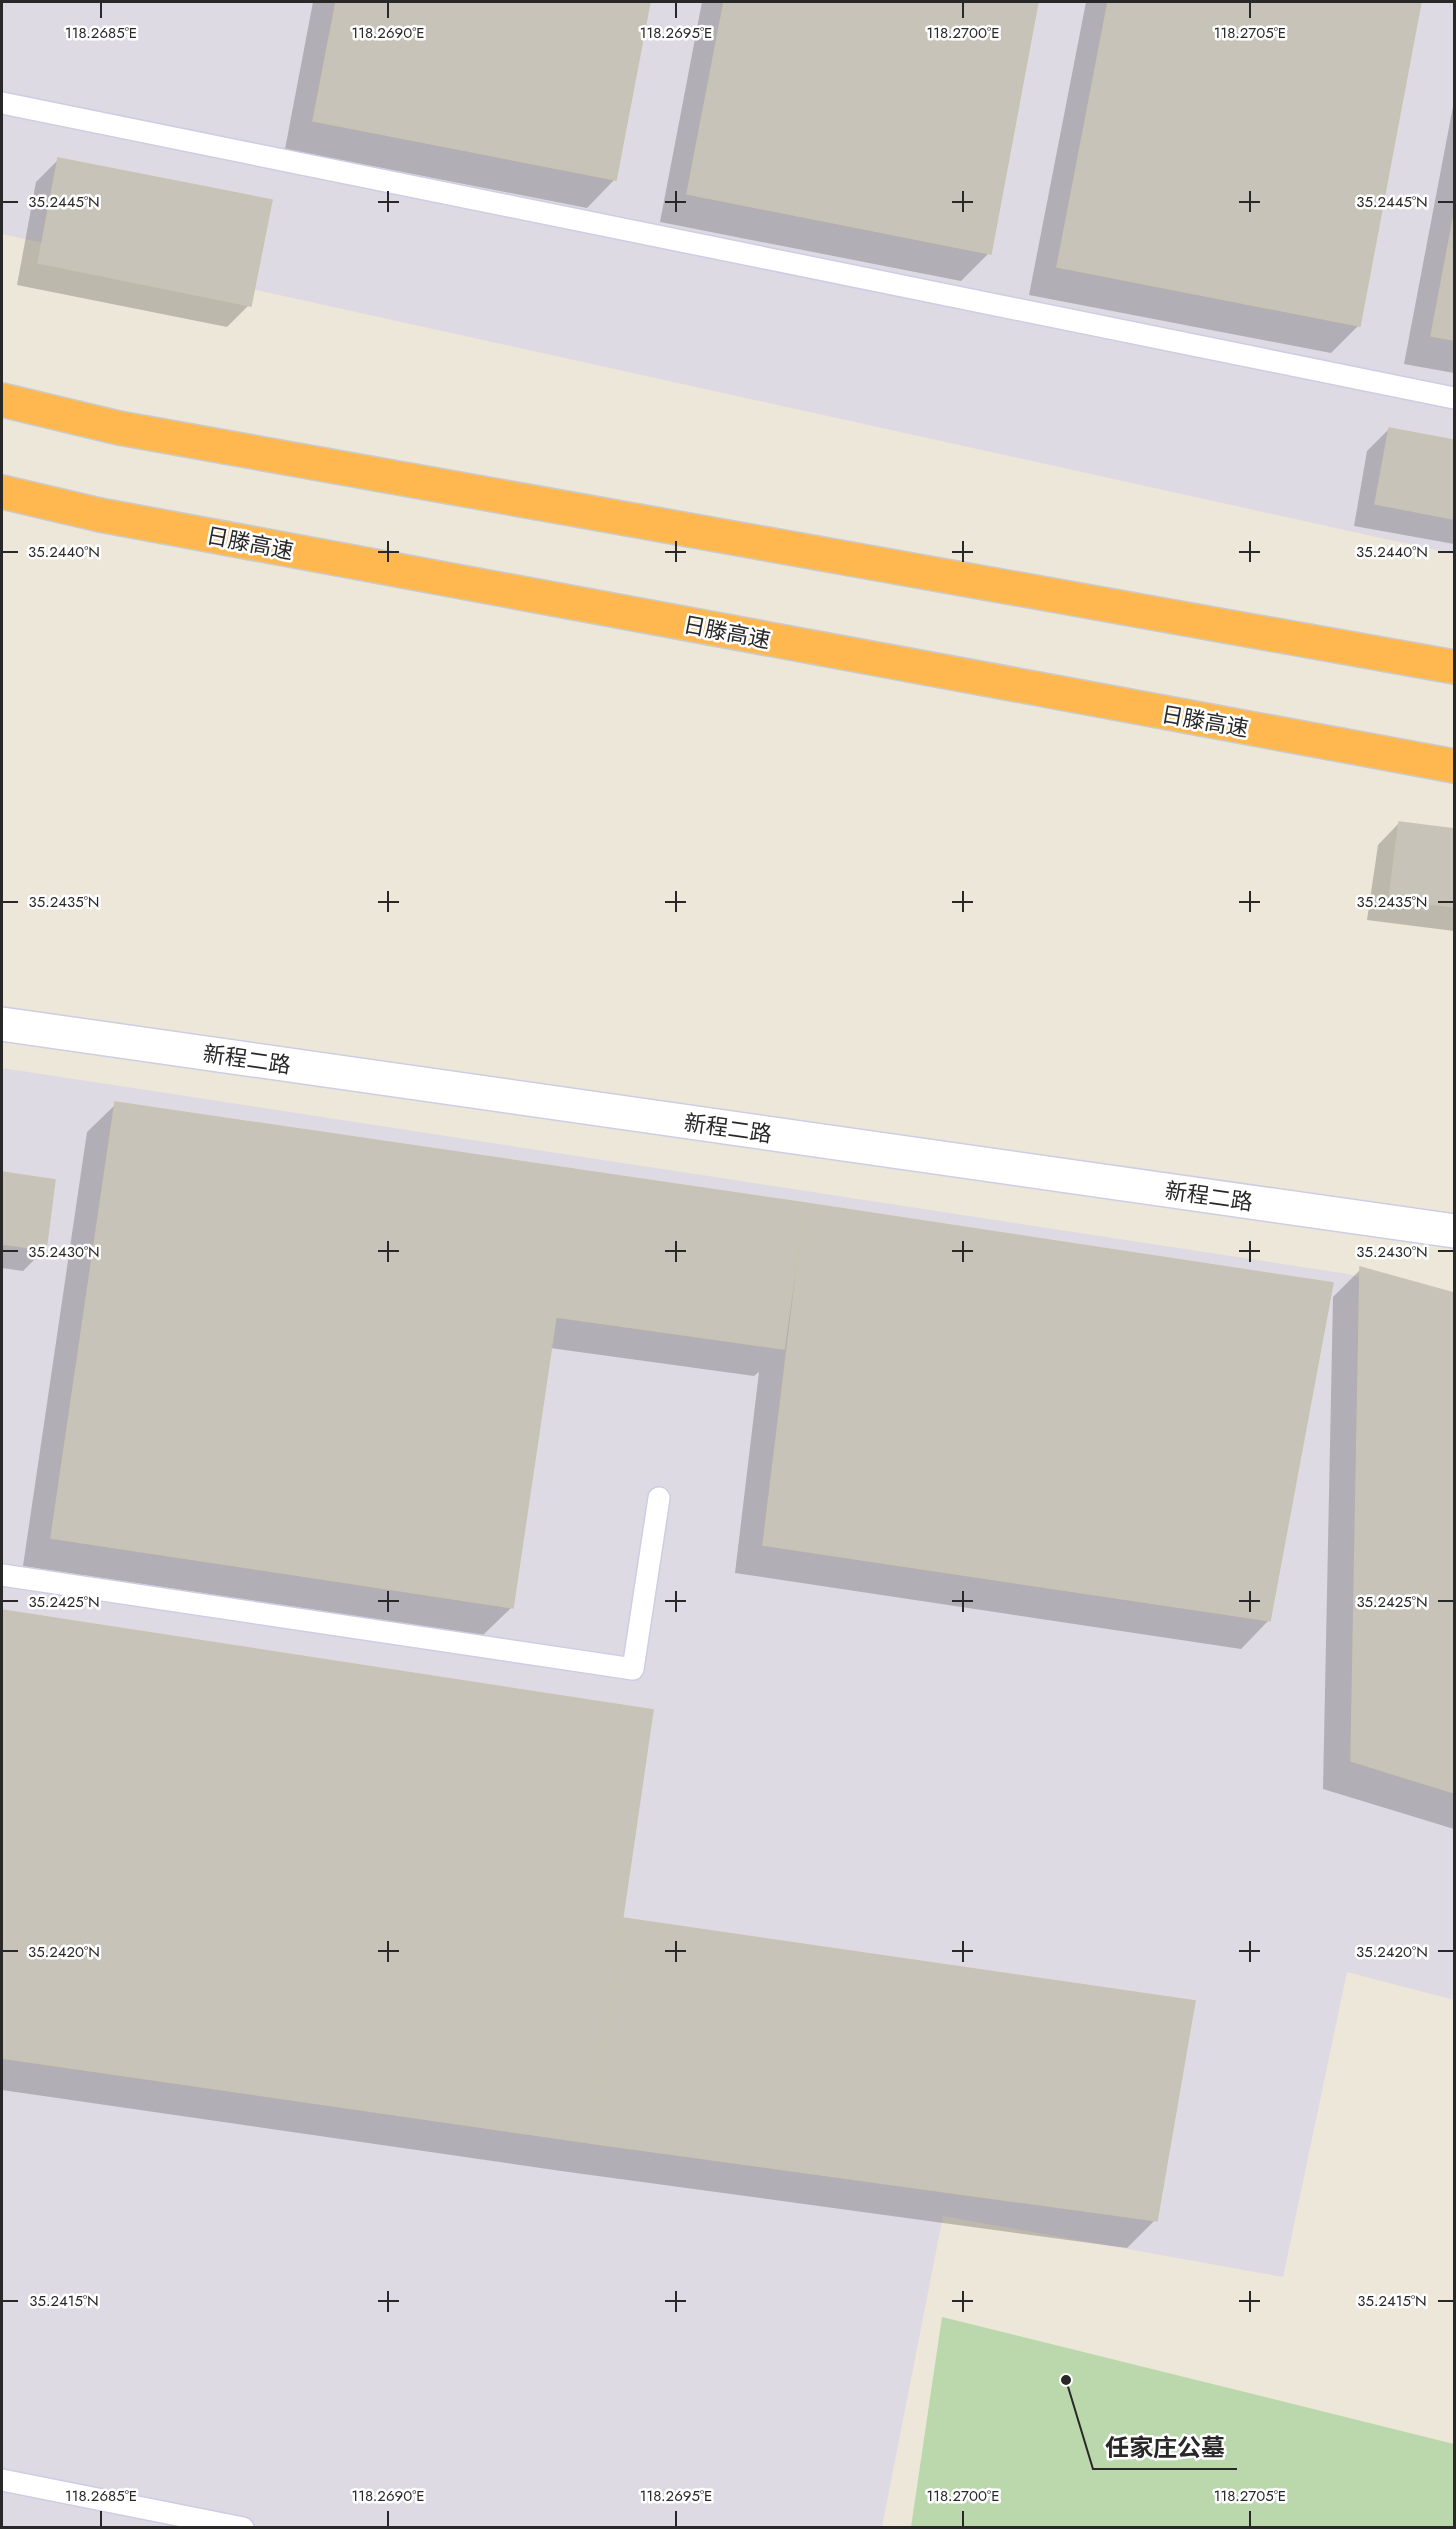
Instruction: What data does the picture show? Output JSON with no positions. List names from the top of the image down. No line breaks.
{"streets":{"highway":["日滕高速"],"street":["新程二路"]},"places":["任家庄公墓"],"coordinates":["118.2685°E","118.2690°E","118.2695°E","118.2700°E","118.2705°E","35.2445°N","35.2440°N","35.2435°N","35.2430°N","35.2425°N","35.2420°N","35.2415°N"]}
